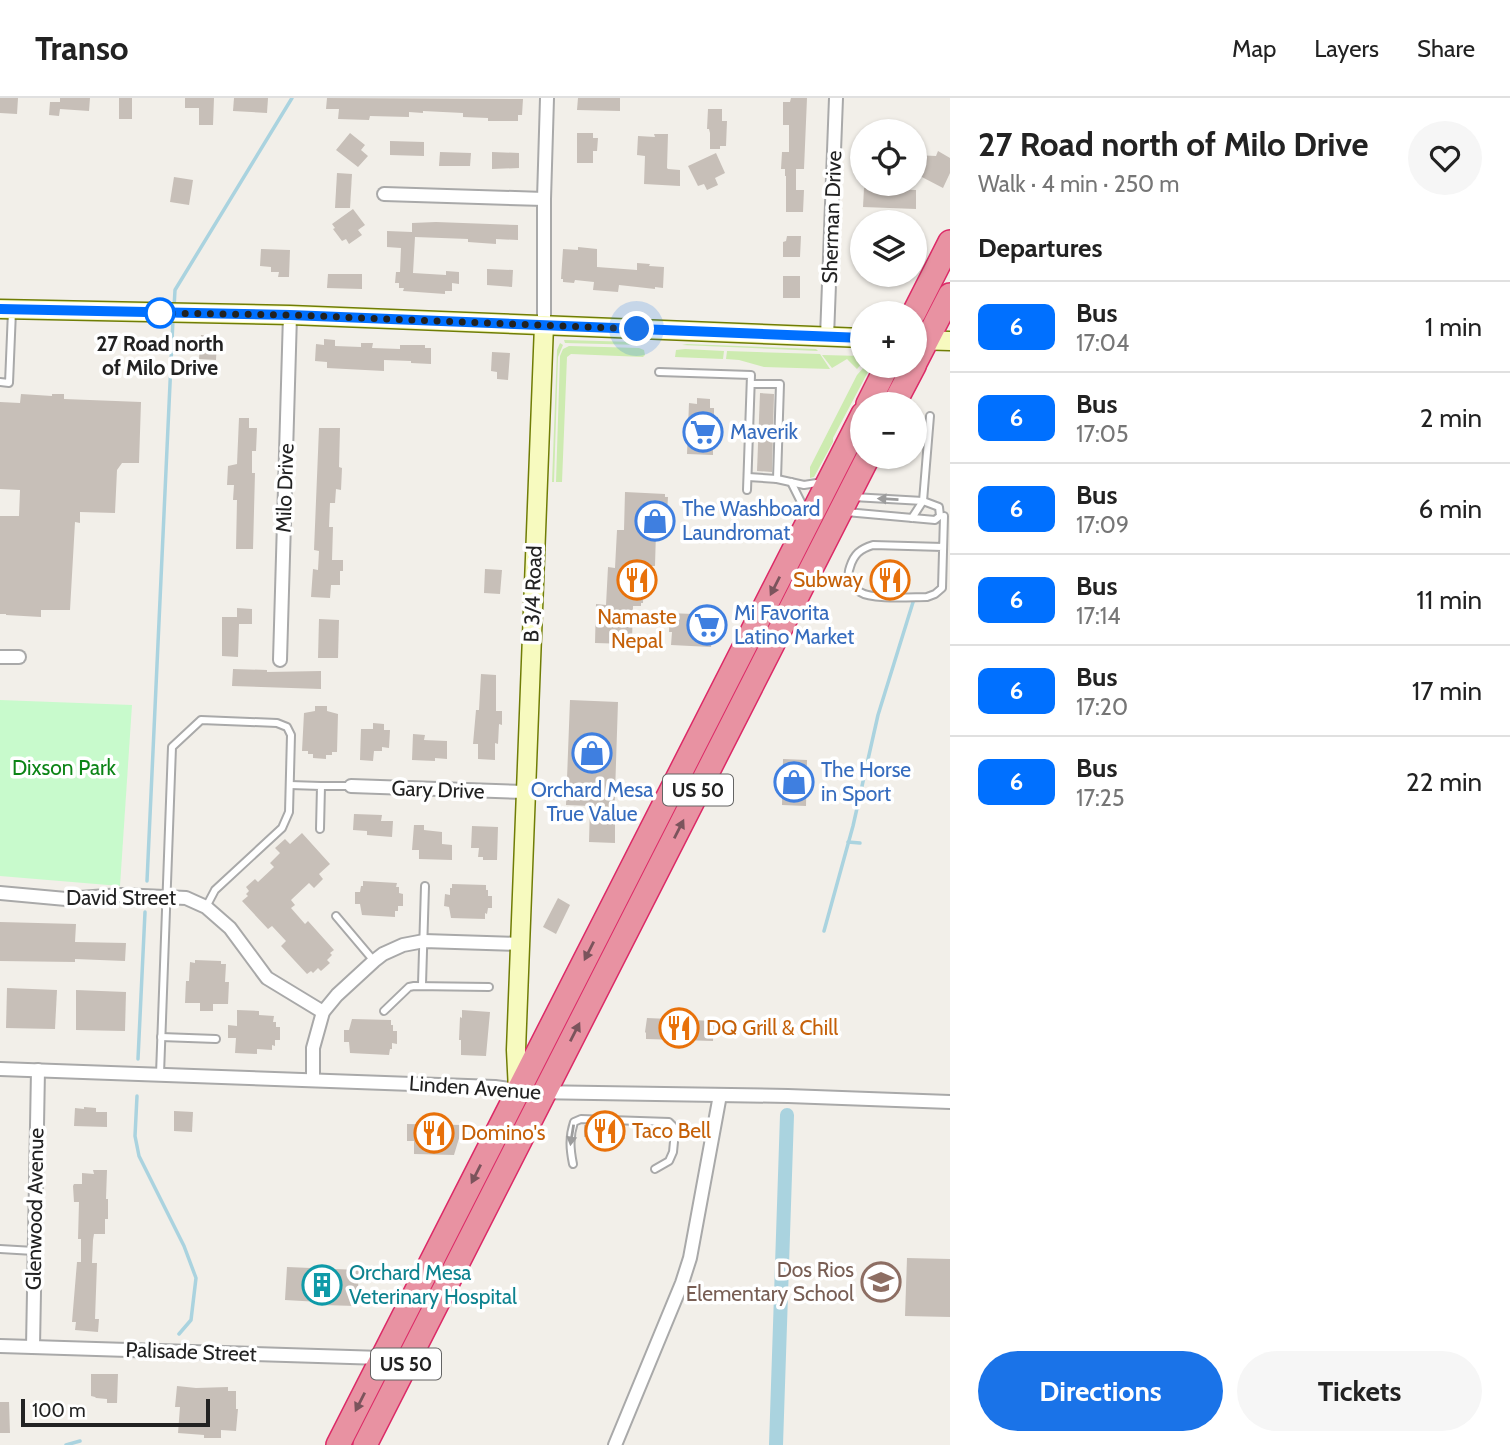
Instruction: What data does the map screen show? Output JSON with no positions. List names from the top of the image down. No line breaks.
{"streets":{"highway":["US 50"],"street":["Sherman Drive","Milo Drive","B 3/4 Road","Gary Drive","David Street","Linden Avenue","Glenwood Avenue","Palisade Street"]},"crossings":[["B 3/4 Road","Gary Drive"],["B 3/4 Road","US 50"],["B 3/4 Road","Linden Avenue"],["US 50","Linden Avenue"],["US 50","Palisade Street"],["Linden Avenue","Glenwood Avenue"],["Glenwood Avenue","Palisade Street"]],"parks":["Dixson Park"],"places":{"other":["27 Road north of Milo Drive"],"supermarket":["Maverik","Mi Favorita Latino Market"],"shop":["The Washboard Laundromat","Orchard Mesa True Value","The Horse in Sport"],"restaurant":["Namaste Nepal","Subway","DQ Grill & Chill","Taco Bell","Domino's"],"school or university":["Dos Rios Elementary School"],"building":["Orchard Mesa Veterinary Hospital"]},"lines":["bus line 6"],"scale_bar":"100 m","page":{"header":"Transo","nav":["Map","Layers","Share"],"heading":[["27 Road north of Milo Drive","Walk · 4 min · 250 m"],"Departures"],"map_buttons":["+","−"],"list":[{"mark":"6","name":"Bus","note":"17:04","value":"1 min"},{"mark":"6","name":"Bus","note":"17:05","value":"2 min"},{"mark":"6","name":"Bus","note":"17:09","value":"6 min"},{"mark":"6","name":"Bus","note":"17:14","value":"11 min"},{"mark":"6","name":"Bus","note":"17:20","value":"17 min"},{"mark":"6","name":"Bus","note":"17:25","value":"22 min"}],"buttons":["Directions","Tickets"],"scale":"100 m"}}
